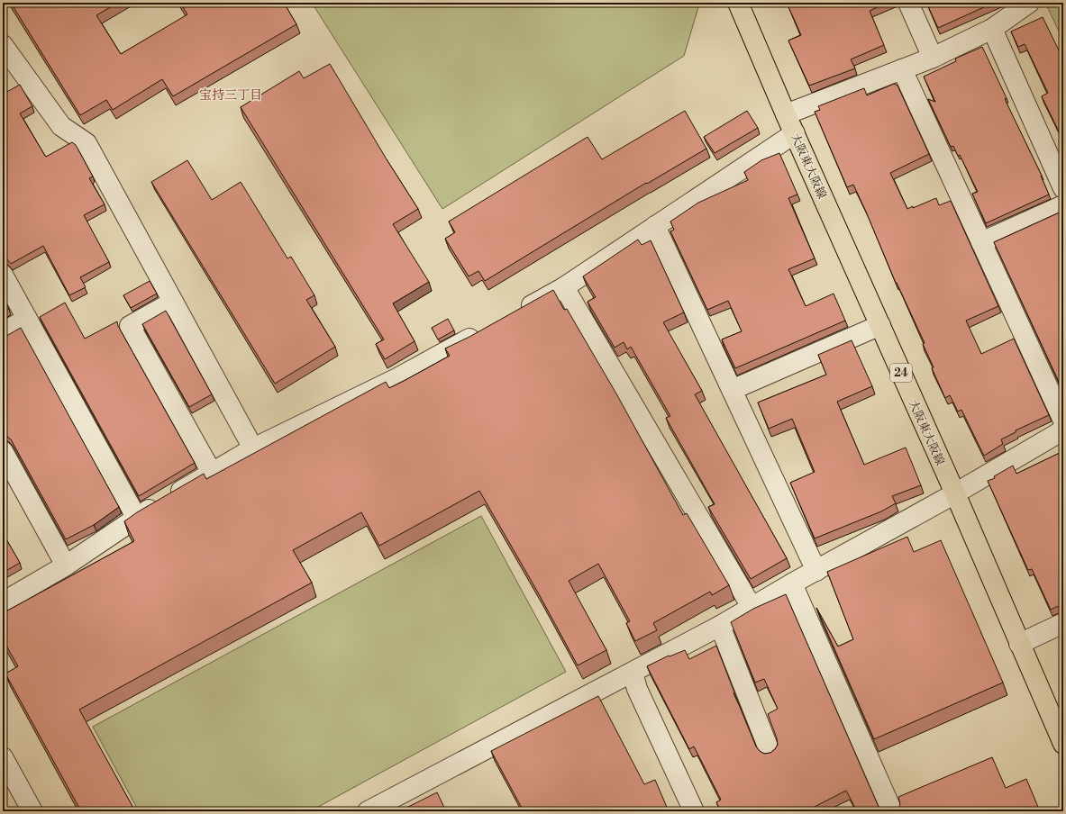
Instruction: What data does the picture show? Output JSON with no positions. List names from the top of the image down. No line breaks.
{"streets":{"main road":["大阪東大阪線","24"]},"districts":["宝持三丁目"]}
